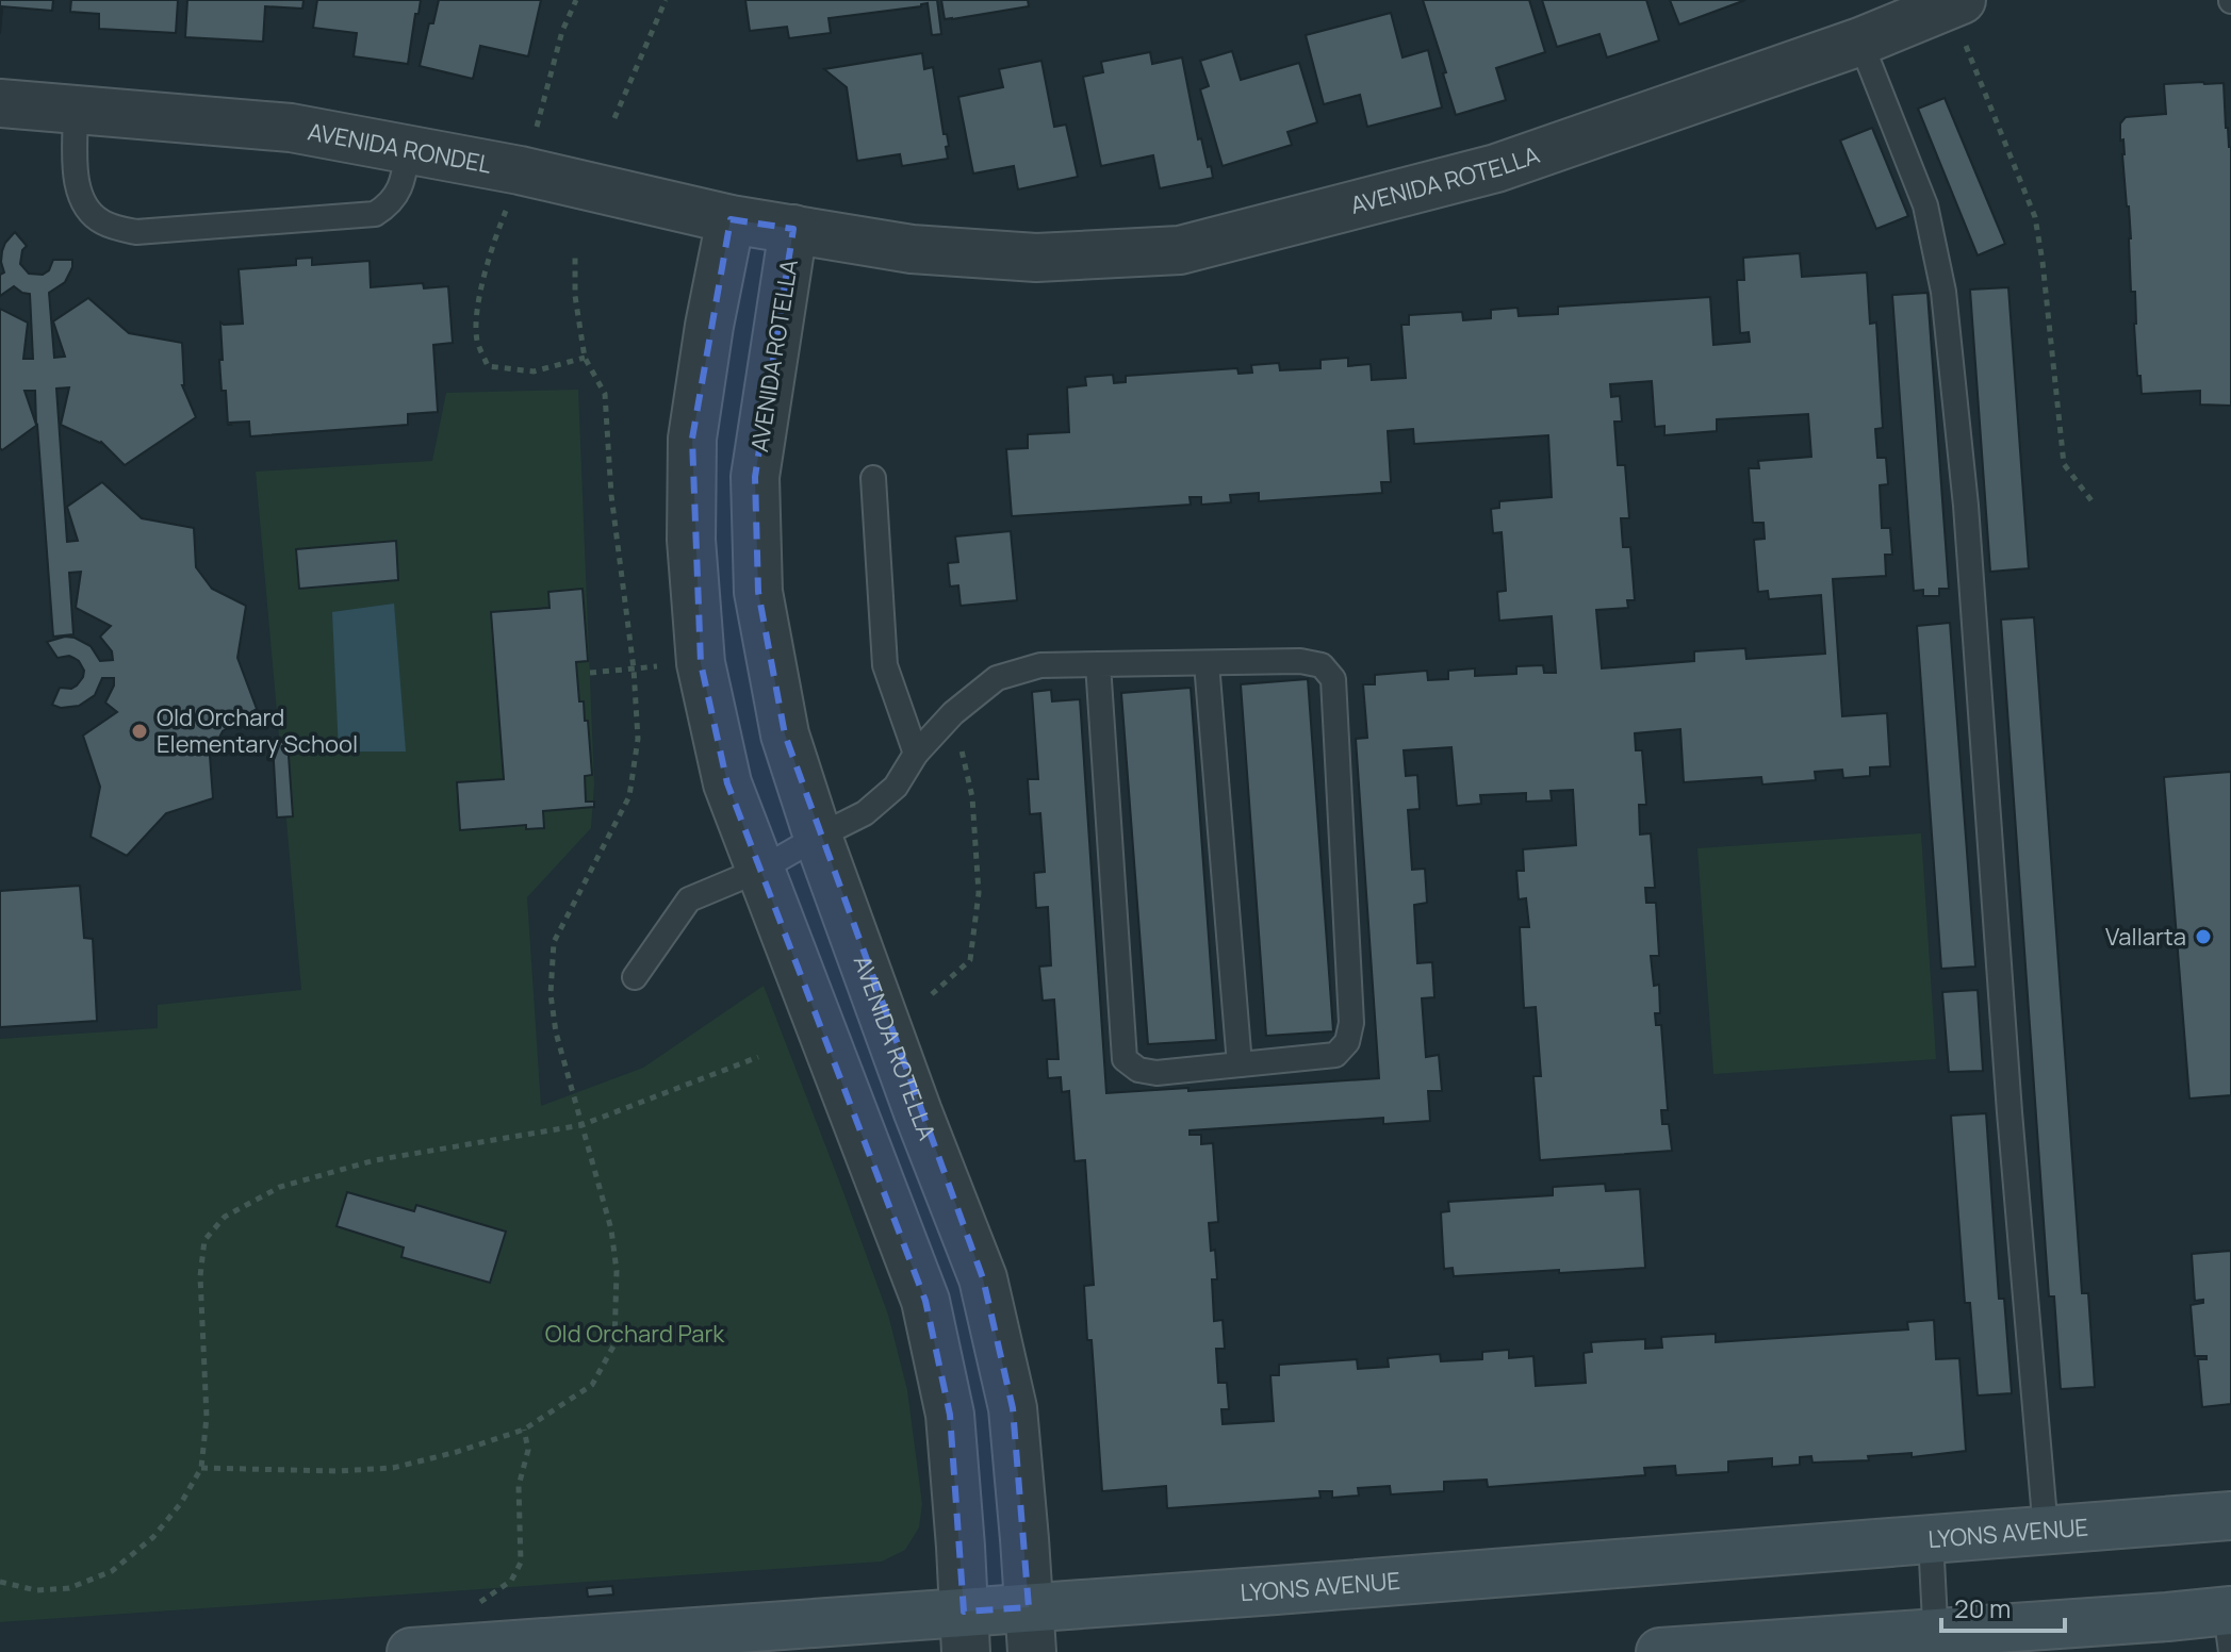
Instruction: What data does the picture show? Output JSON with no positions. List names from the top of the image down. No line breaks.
{"streets":{"main road":["LYONS AVENUE"],"street":["AVENIDA RONDEL","AVENIDA ROTELLA"]},"crossings":[["AVENIDA RONDEL","AVENIDA ROTELLA"],["AVENIDA ROTELLA","LYONS AVENUE"]],"parks":["Old Orchard Park"],"places":["Old Orchard Elementary School","Vallarta"],"scale_bar":"20 m"}
